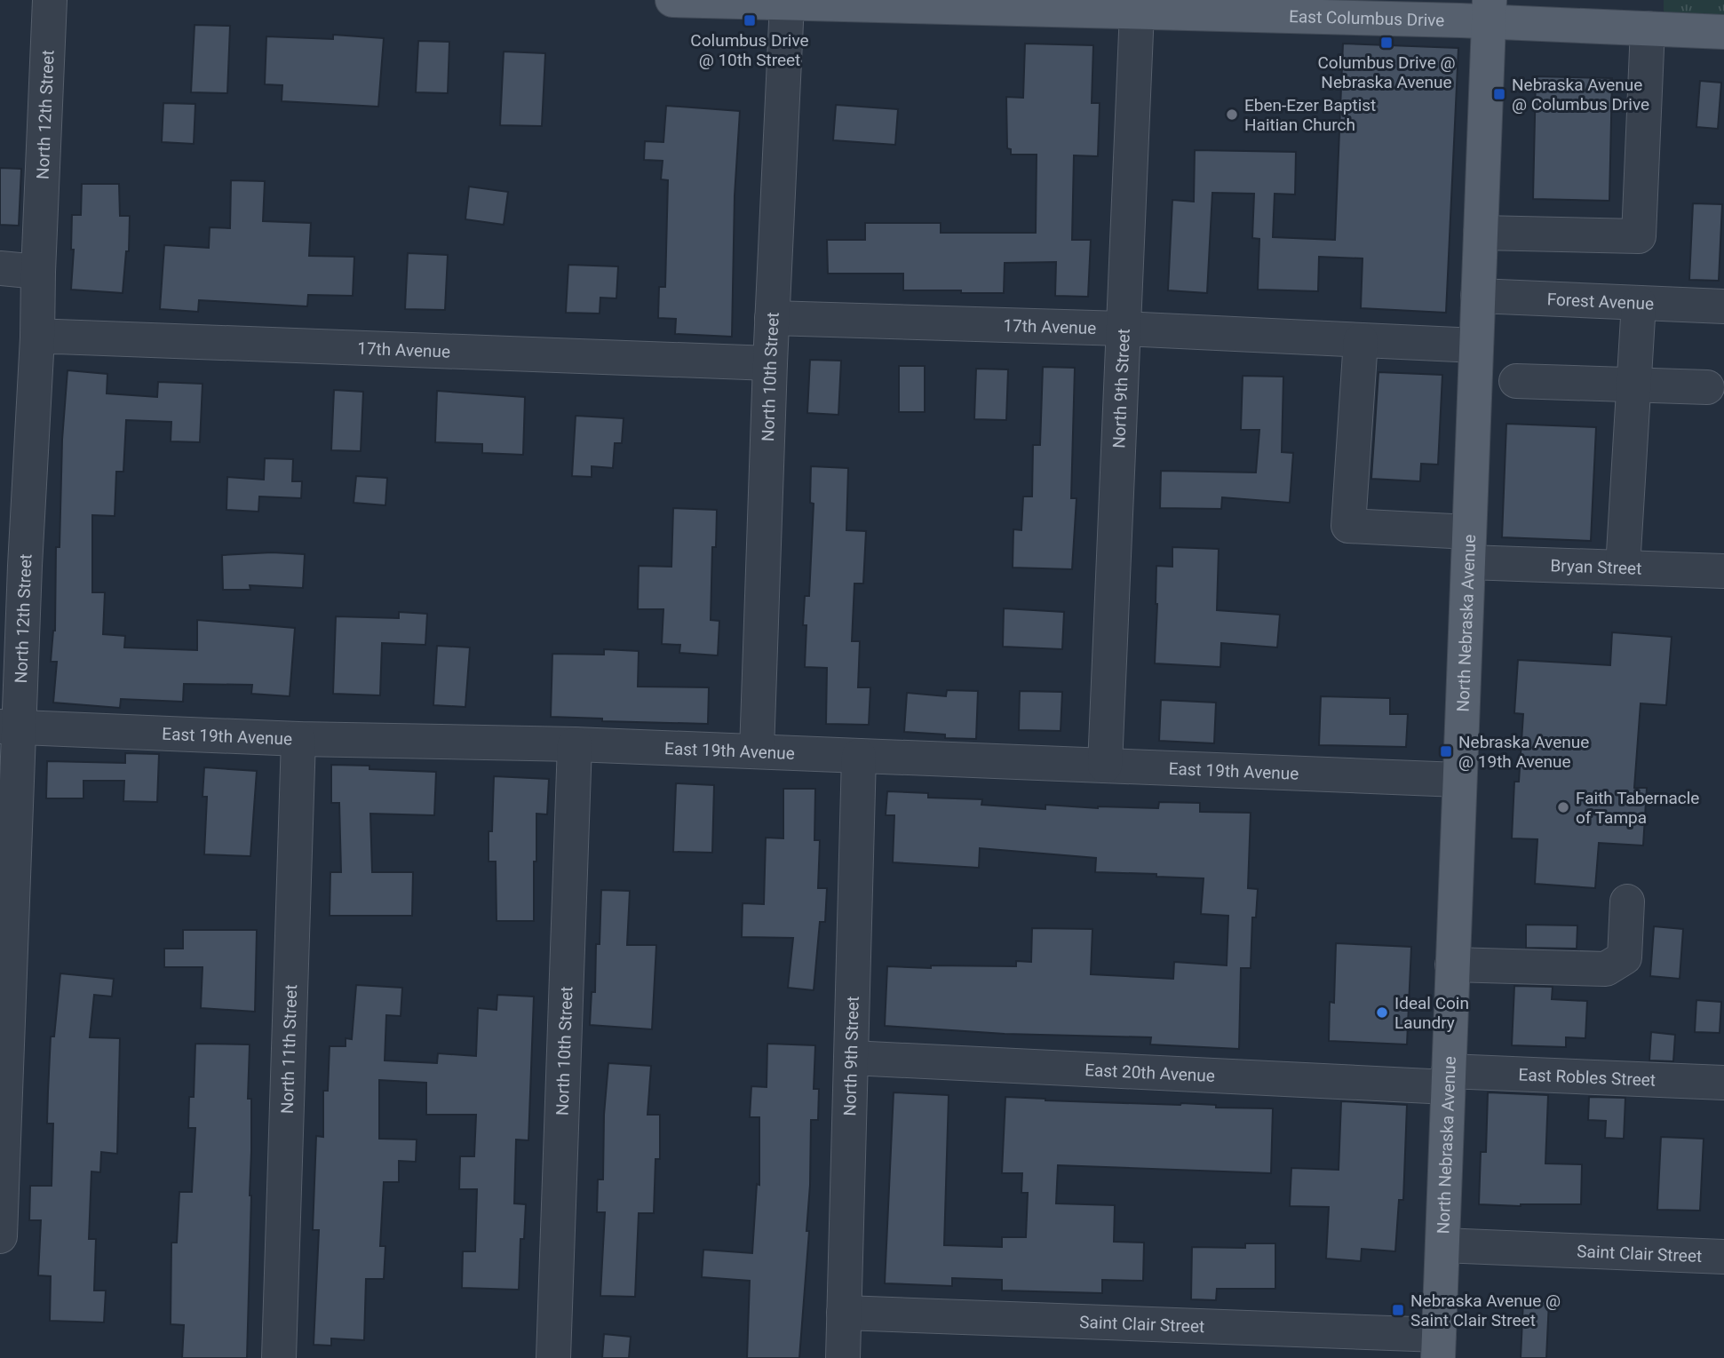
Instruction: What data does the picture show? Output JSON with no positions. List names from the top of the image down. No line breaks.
{"streets":{"main road":["East Columbus Drive","North Nebraska Avenue"],"street":["North 12th Street","Forest Avenue","17th Avenue","North 10th Street","North 9th Street","Bryan Street","East 19th Avenue","North 11th Street","East 20th Avenue","East Robles Street","Saint Clair Street"]},"crossings":[["East Columbus Drive","North 10th Street"],["East Columbus Drive","North 9th Street"],["East Columbus Drive","North Nebraska Avenue"],["North 12th Street","17th Avenue"],["North 12th Street","East 19th Avenue"],["Forest Avenue","North Nebraska Avenue"],["17th Avenue","North 10th Street"],["17th Avenue","North 9th Street"],["17th Avenue","Bryan Street"],["17th Avenue","North Nebraska Avenue"],["North 10th Street","East 19th Avenue"],["North 9th Street","East 19th Avenue"],["North 9th Street","East 20th Avenue"],["North 9th Street","Saint Clair Street"],["Bryan Street","North Nebraska Avenue"],["North Nebraska Avenue","East 19th Avenue"],["North Nebraska Avenue","East 20th Avenue"],["North Nebraska Avenue","East Robles Street"],["North Nebraska Avenue","Saint Clair Street"],["East 19th Avenue","North 11th Street"],["East 20th Avenue","East Robles Street"]],"places":{"transit":["Columbus Drive @ 10th Street","Columbus Drive @ Nebraska Avenue","Nebraska Avenue @ Columbus Drive","Nebraska Avenue @ 19th Avenue","Nebraska Avenue @ Saint Clair Street"],"other":["Eben-Ezer Baptist Haitian Church","Faith Tabernacle of Tampa","Ideal Coin Laundry"]}}
